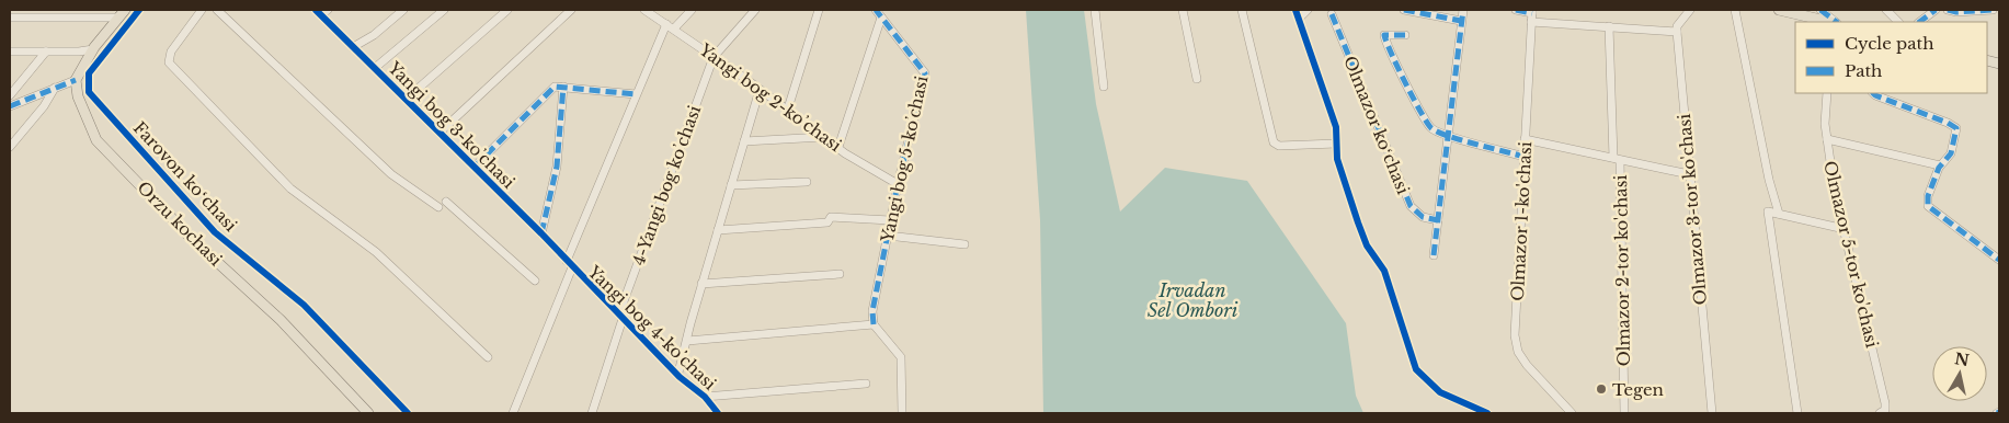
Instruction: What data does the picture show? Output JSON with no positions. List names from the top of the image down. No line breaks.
{"streets":{"main road":["Orzu kochasi"],"street":["Yangi bog 2-koʼchasi","Yangi bog 3-koʼchasi","Olmazor koʻchasi","Yangi bog 5-koʼchasi","Farovon koʻchasi","4-Yangi bog koʼchasi","Olmazor 3-tor ko'chasi","Olmazor 1-ko'chasi","Olmazor 5-tor ko'chasi","Olmazor 2-tor ko'chasi","Yangi bog 4-koʼchasi"]},"crossings":[["Yangi bog 2-koʼchasi","Yangi bog 5-koʼchasi"],["Yangi bog 2-koʼchasi","4-Yangi bog koʼchasi"],["Yangi bog 3-koʼchasi","Yangi bog 4-koʼchasi"],["4-Yangi bog koʼchasi","Yangi bog 4-koʼchasi"]],"water":["Irvadan Sel Ombori"],"places":["Tegen"],"legend":["Cycle path","Path"],"north":"top"}
